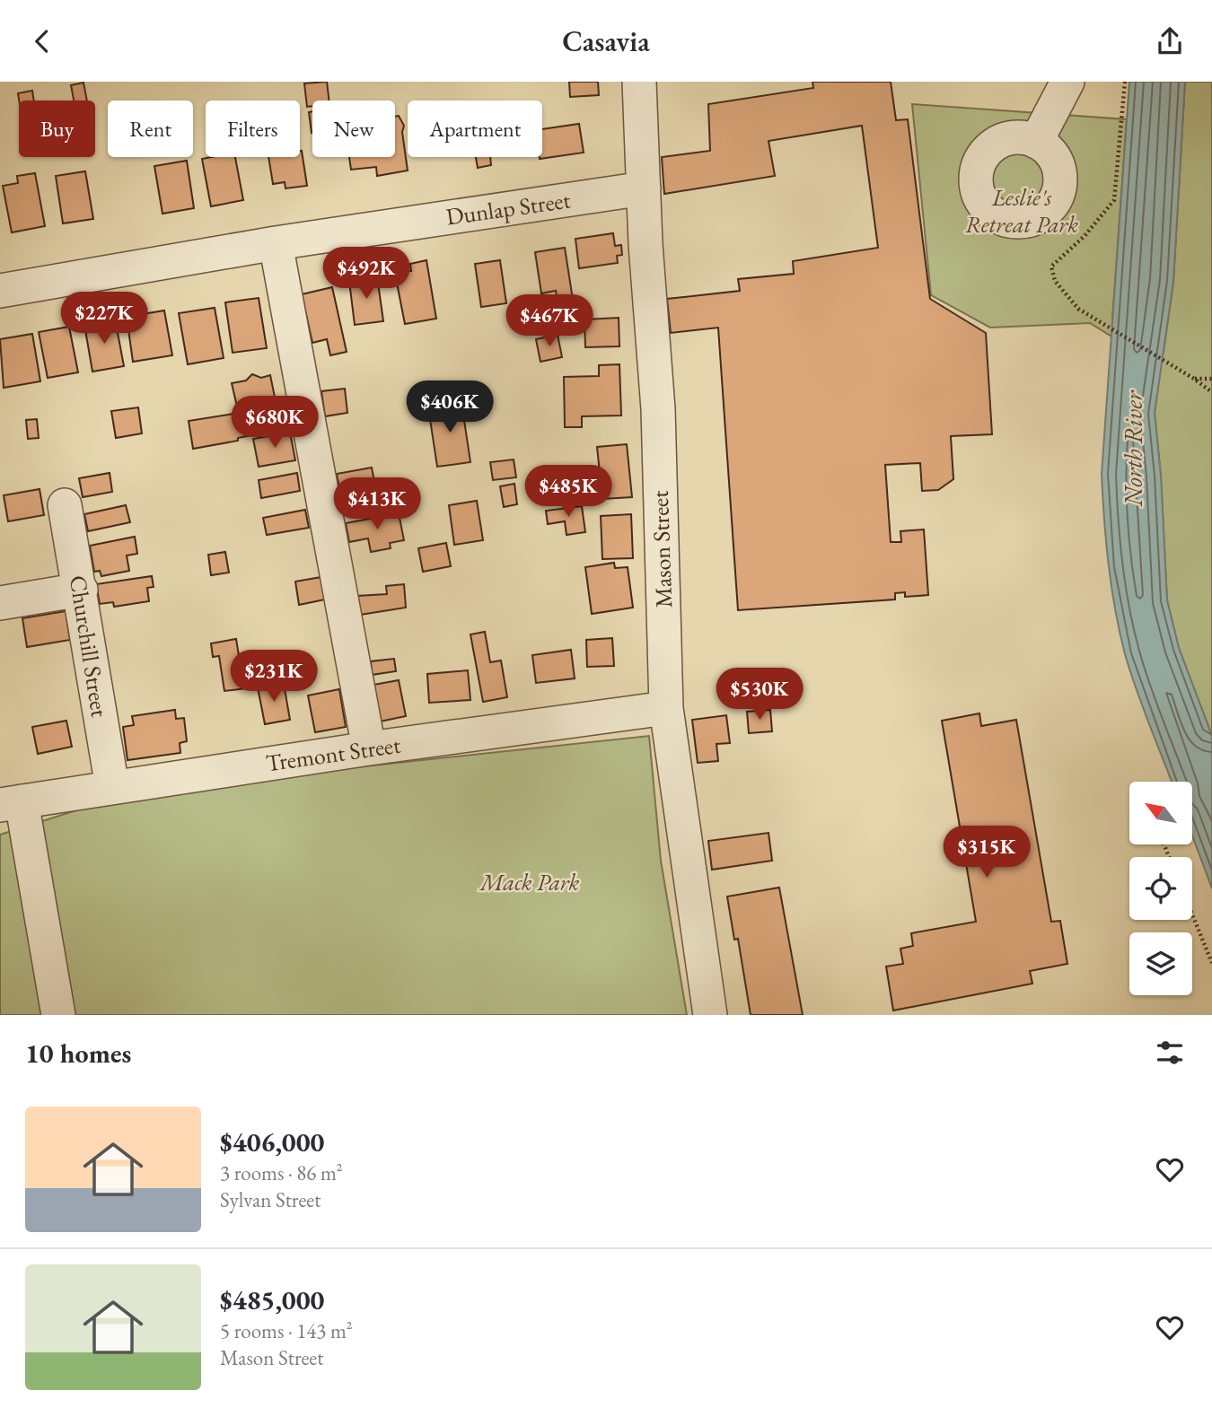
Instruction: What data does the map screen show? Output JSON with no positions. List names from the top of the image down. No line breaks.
{"streets":{"street":["Dunlap Street","Mason Street","Churchill Street","Tremont Street"]},"crossings":[["Dunlap Street","Mason Street"],["Mason Street","Tremont Street"],["Churchill Street","Tremont Street"]],"water":["North River"],"parks":["Leslie's Retreat Park","Mack Park"],"north":"top left","page":{"header":"Casavia","chip":["Buy","Rent","Filters","New","Apartment"],"price":["$492K","$227K","$467K","$406K","$680K","$485K","$413K","$231K","$530K","$315K"],"heading":"10 homes","list":[{"name":"$406,000","note":"3 rooms · 86 m² · Sylvan Street"},{"name":"$485,000","note":"5 rooms · 143 m² · Mason Street"}]}}
